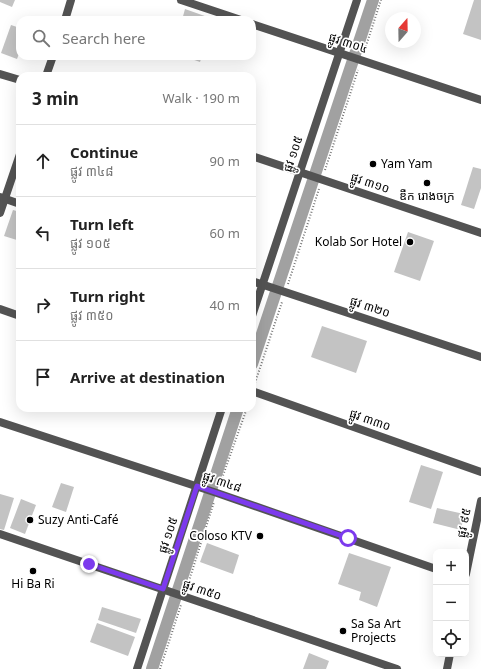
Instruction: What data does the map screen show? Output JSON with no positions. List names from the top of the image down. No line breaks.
{"streets":{"street":["ផ្លូវ ៣០៤","ផ្លូវ ១០៥","ផ្លូវ ៣១០","ផ្លូវ ៣២០","ផ្លូវ ៣៣០","ផ្លូវ ៣៤៨","ផ្លូវ ៩៥","ផ្លូវ ៣៥០"]},"crossings":[["ផ្លូវ ៣០៤","ផ្លូវ ១០៥"],["ផ្លូវ ១០៥","ផ្លូវ ៣១០"],["ផ្លូវ ១០៥","ផ្លូវ ៣២០"],["ផ្លូវ ១០៥","ផ្លូវ ៣៤៨"],["ផ្លូវ ១០៥","ផ្លូវ ៣៥០"]],"places":["Yam Yam","ឌឹក រោងចក្រ","Kolab Sor Hotel","Suzy Anti-Café","Coloso KTV","Hi Ba Ri","Sa Sa Art Projects"],"north":"top","page":{"search":"Search here","heading":["3 min","Walk · 190 m"],"list":[["Continue","ផ្លូវ ៣៤៨","90 m"],["Turn left","ផ្លូវ ១០៥","60 m"],["Turn right","ផ្លូវ ៣៥០","40 m"],"Arrive at destination"],"map_buttons":["+","−"]}}
